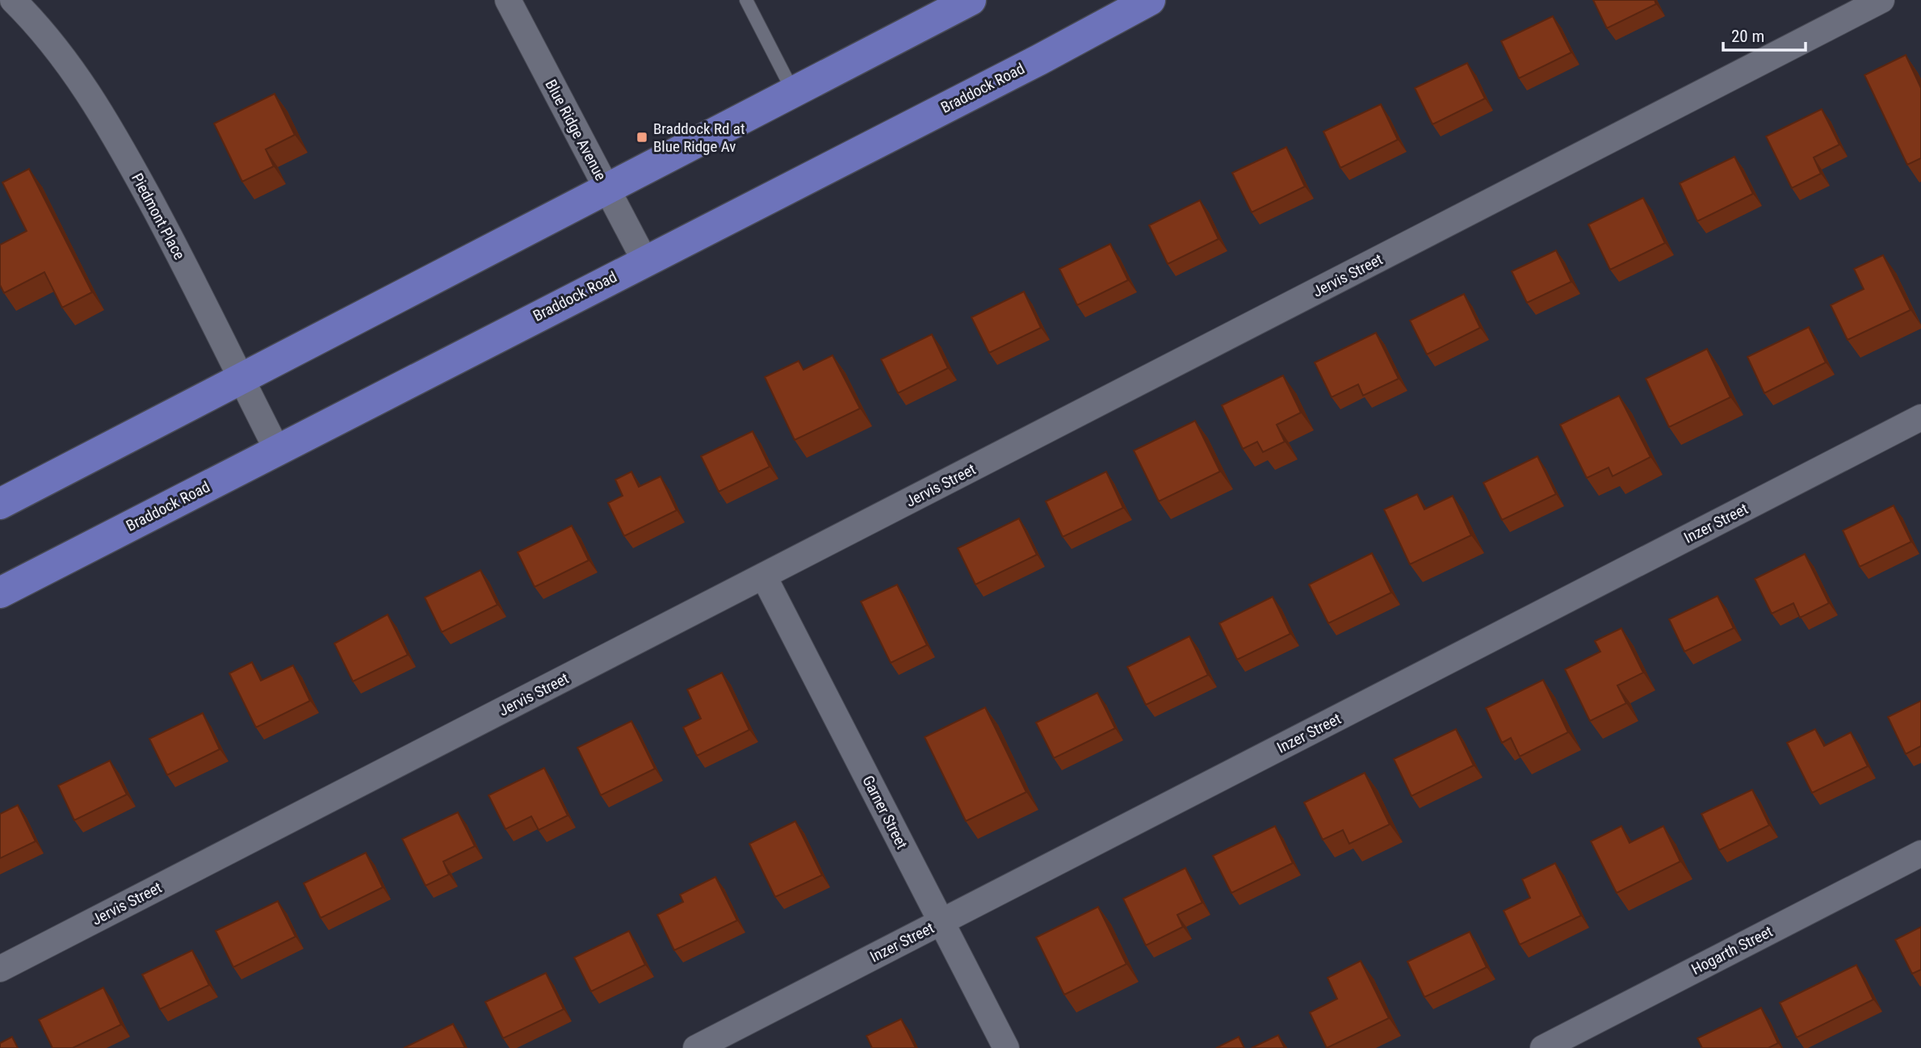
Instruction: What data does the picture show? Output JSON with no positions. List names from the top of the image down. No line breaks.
{"streets":{"main road":["Braddock Road"],"street":["Blue Ridge Avenue","Piedmont Place","Jervis Street","Inzer Street","Garner Street","Hogarth Street"]},"crossings":[["Braddock Road","Blue Ridge Avenue"],["Braddock Road","Piedmont Place"],["Jervis Street","Garner Street"],["Inzer Street","Garner Street"]],"places":{"transit":["Braddock Rd at Blue Ridge Av"]},"scale_bar":"20 m"}
